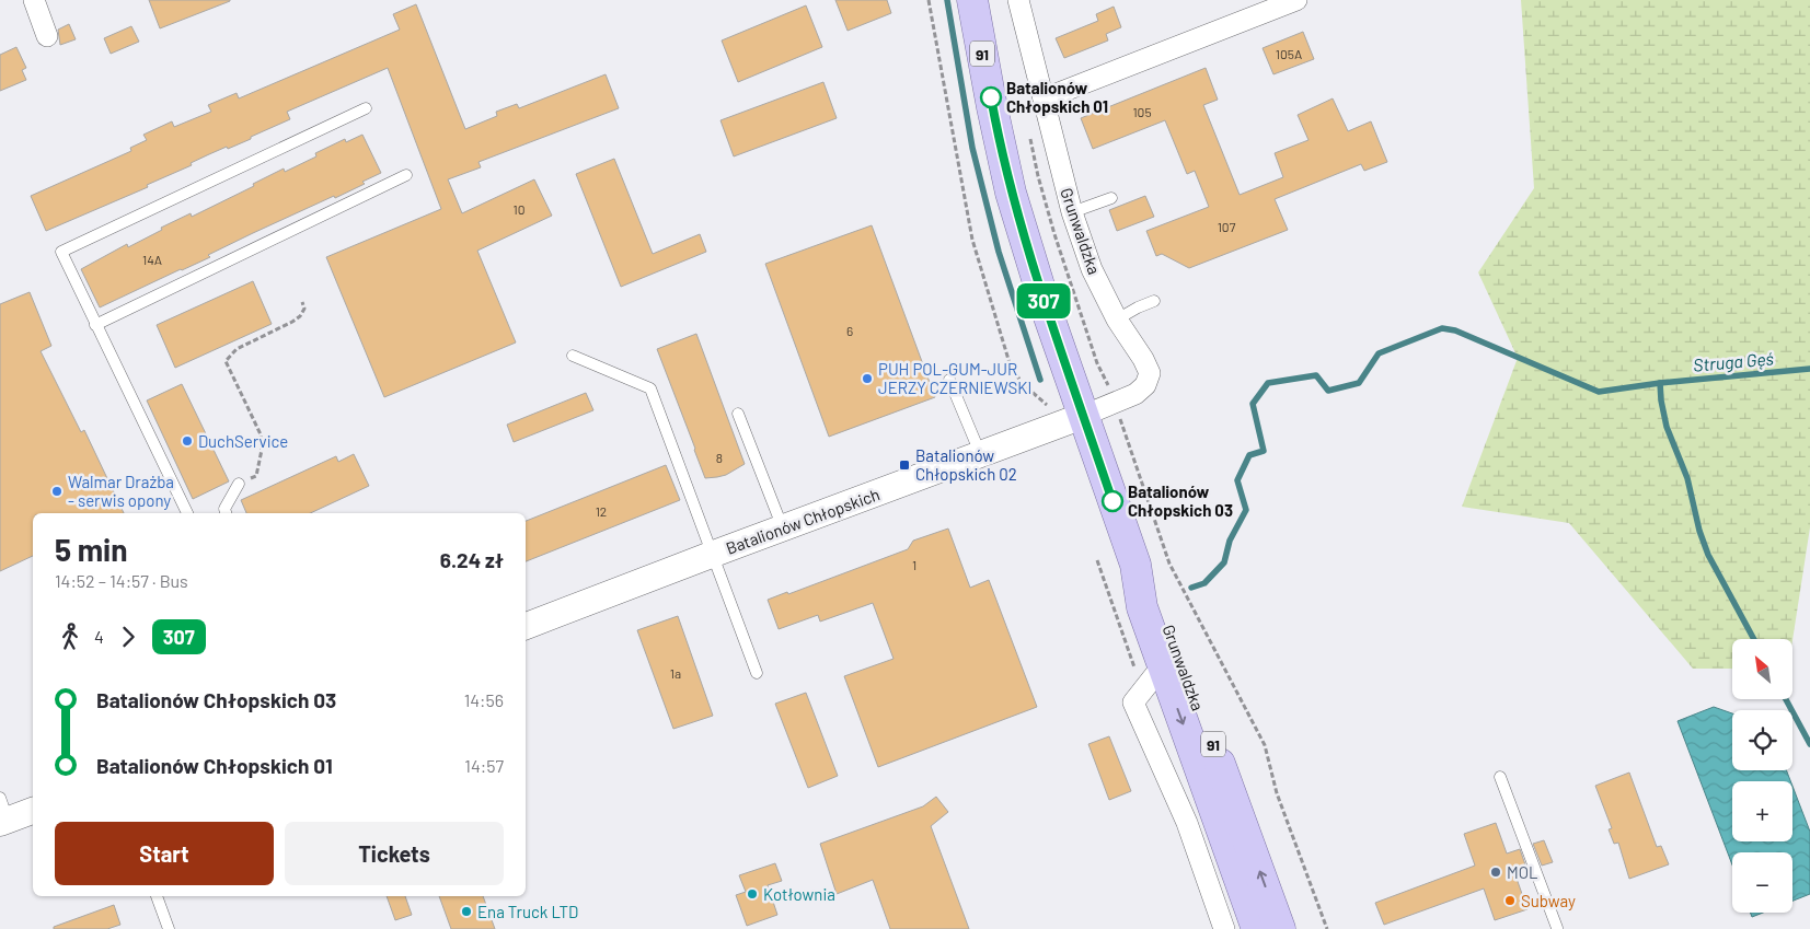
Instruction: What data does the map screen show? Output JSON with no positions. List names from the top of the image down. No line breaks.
{"streets":{"main road":["91","Grunwaldzka"],"street":["Batalionów Chłopskich"]},"crossings":[["Grunwaldzka","Batalionów Chłopskich"]],"water":["Struga Gęś"],"places":{"other":["Batalionów Chłopskich 01","PUH POL-GUM-JUR JERZY CZERNIEWSKI","DuchService","Walmar Drażba - serwis opony","Batalionów Chłopskich 03","MOL","Kotłownia","Subway","Ena Truck LTD"],"transit":["Batalionów Chłopskich 02"]},"lines":["bus line 307"],"house_numbers":["105A","105","10","107","14A","6","8","12","1","1a"],"north":"top left","page":{"on_map":"307","heading":["5 min","14:52 – 14:57 · Bus","6.24 zł"],"legs":["4","307"],"map_buttons":["+","−"],"list":[{"name":"Batalionów Chłopskich 03","value":"14:56"},{"name":"Batalionów Chłopskich 01","value":"14:57"}],"buttons":["Start","Tickets"]}}
